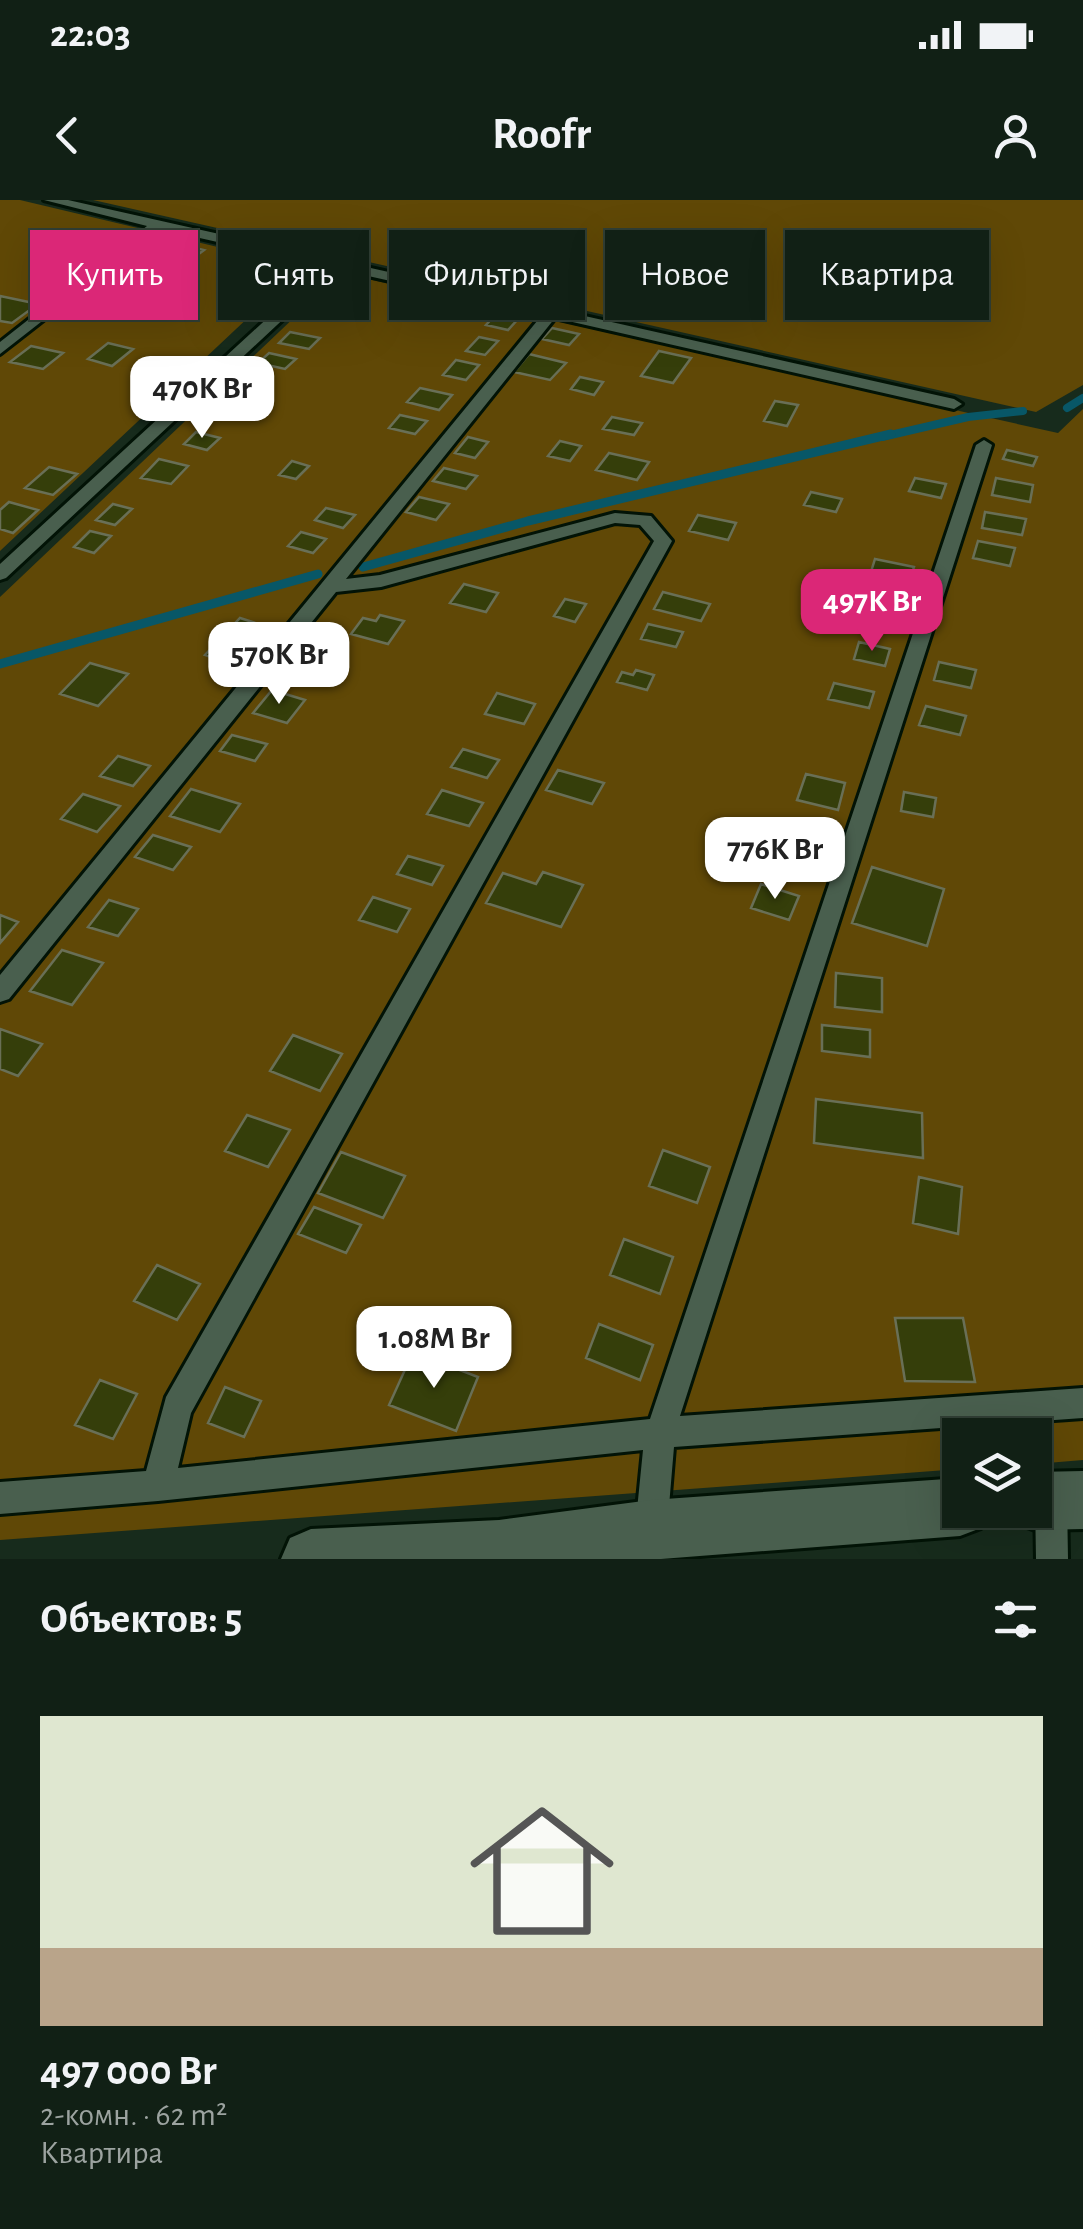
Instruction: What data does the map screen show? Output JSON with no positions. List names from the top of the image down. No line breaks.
{"page":{"status":"22:03","header":"Roofr","chip":["Купить","Снять","Фильтры","Новое","Квартира"],"price":["470K Br","497K Br","570K Br","776K Br","1.08M Br"],"heading":"Объектов: 5","list":[{"name":"497 000 Br","note":"2-комн. · 62 m² · Квартира"}]}}
